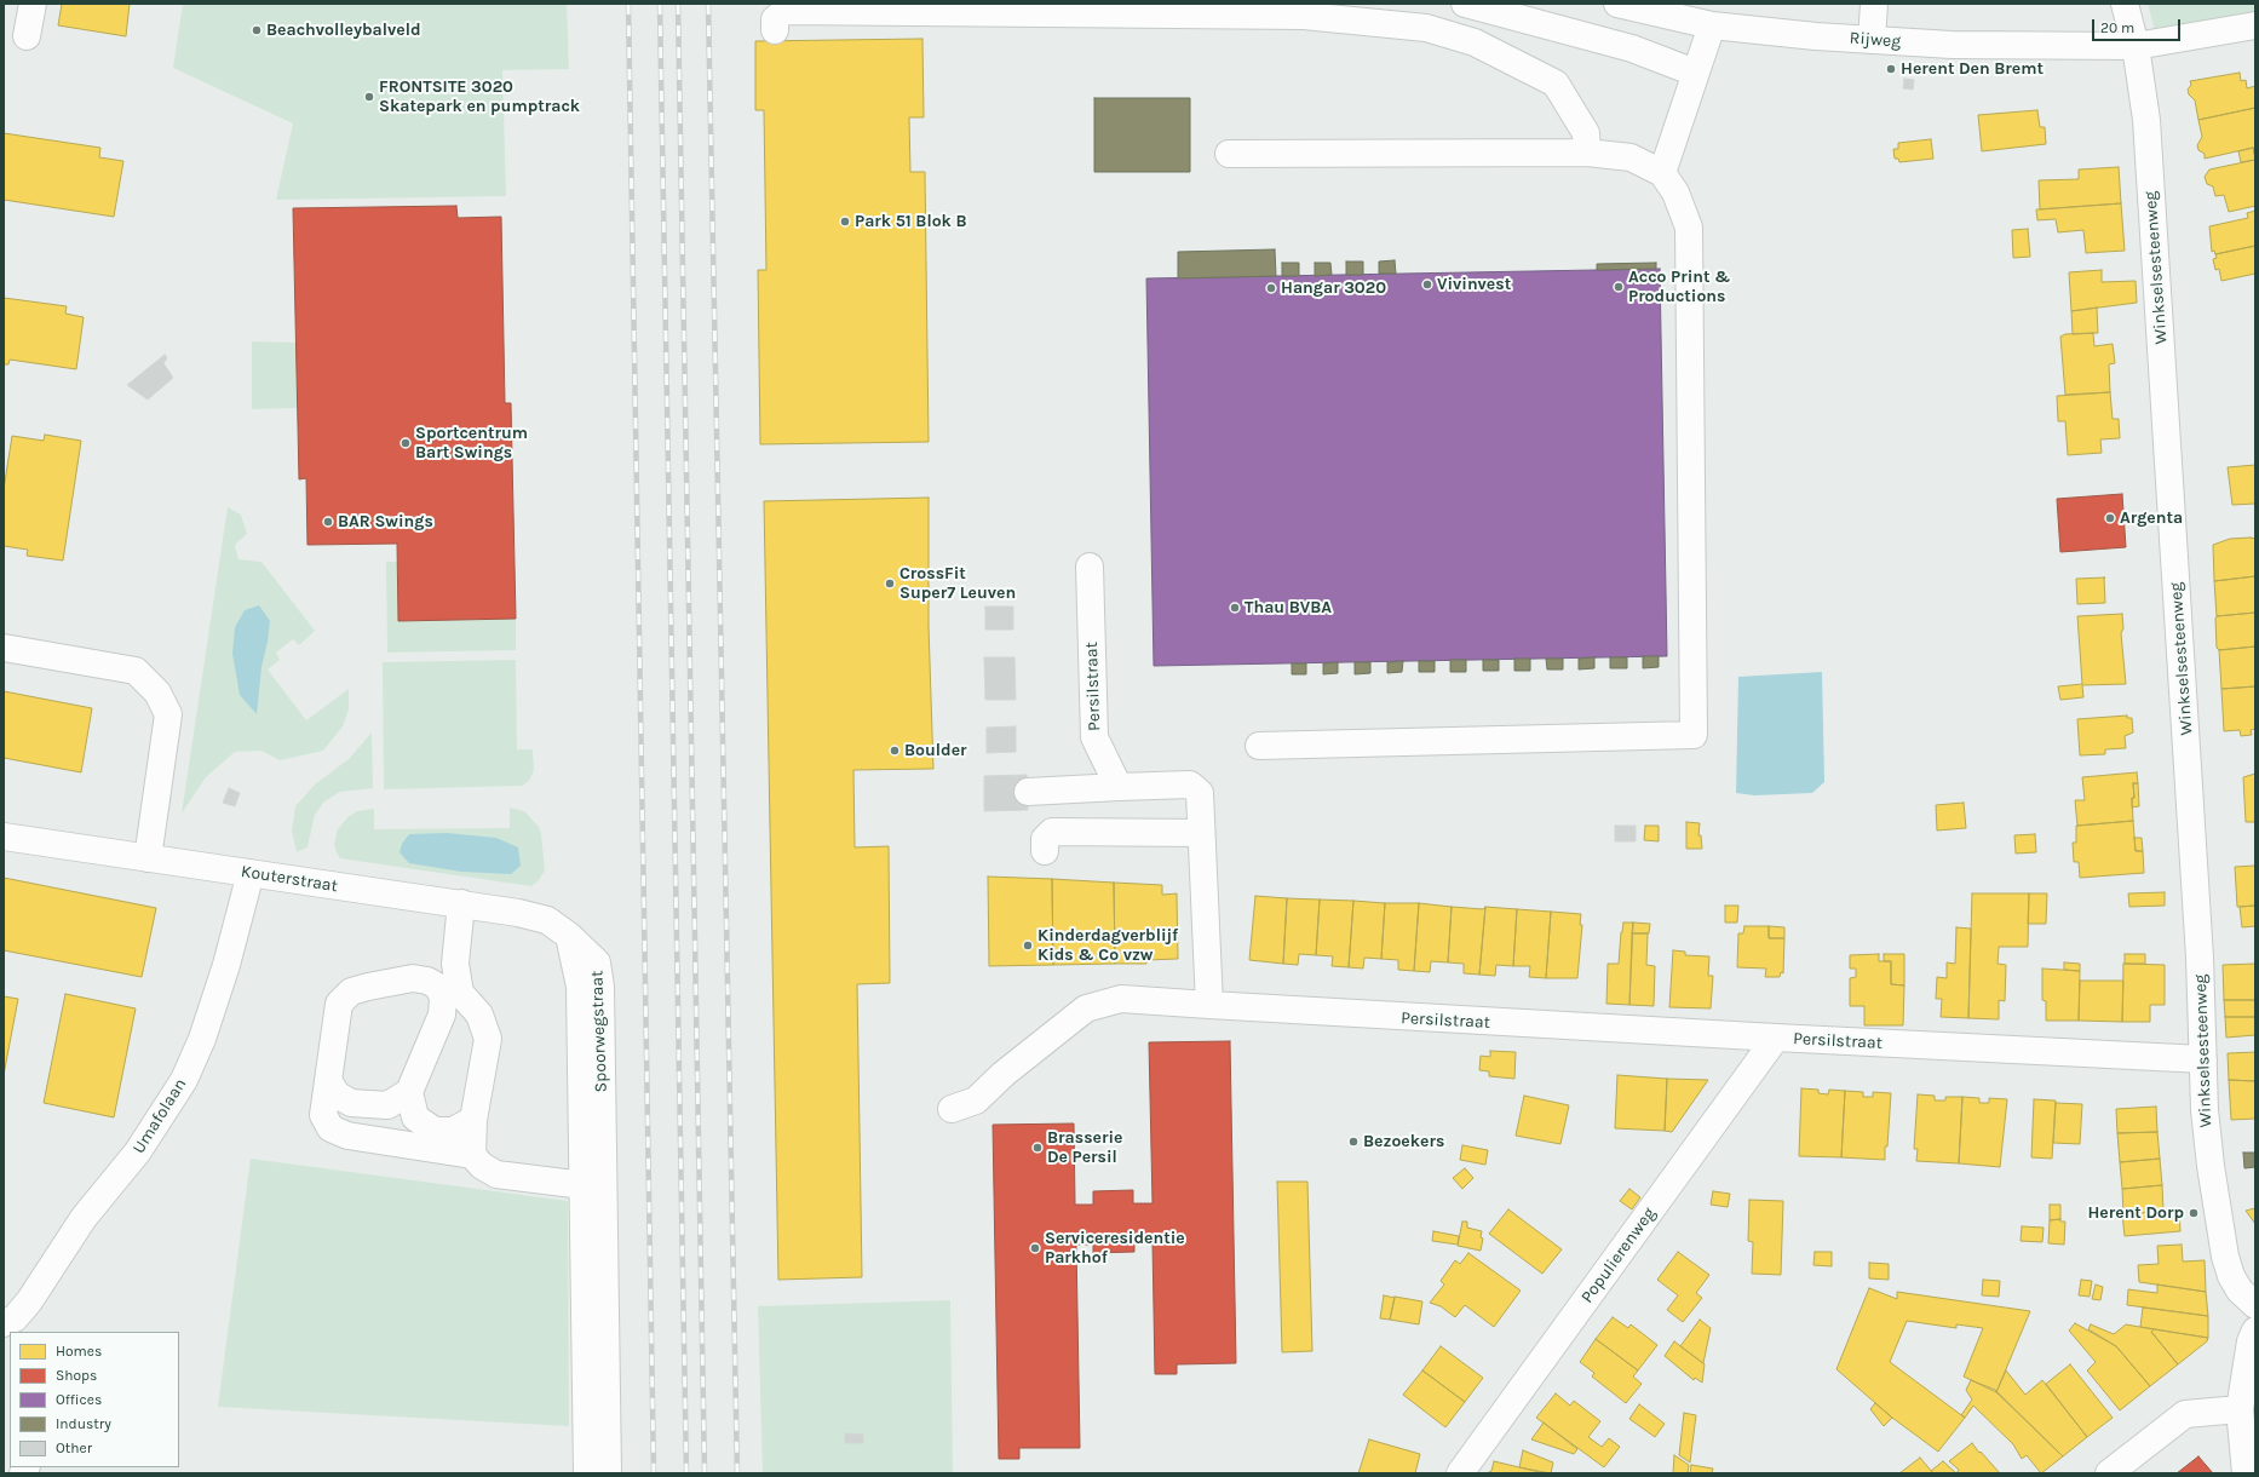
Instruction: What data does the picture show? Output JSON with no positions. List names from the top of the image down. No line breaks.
{"streets":{"street":["Rijweg","Winkselsesteenweg","Persilstraat","Kouterstraat","Spoorwegstraat","Umafolaan","Populierenweg"]},"crossings":[["Rijweg","Winkselsesteenweg"],["Winkselsesteenweg","Persilstraat"],["Persilstraat","Populierenweg"],["Kouterstraat","Spoorwegstraat"],["Kouterstraat","Umafolaan"]],"places":["Beachvolleybalveld","Herent Den Bremt","FRONTSITE 3020 Skatepark en pumptrack","Park 51 Blok B","Vivinvest","Acco Print & Productions","Hangar 3020","Sportcentrum Bart Swings","Argenta","BAR Swings","CrossFit Super7 Leuven","Thau BVBA","Boulder","Kinderdagverblijf Kids & Co vzw","Bezoekers","Brasserie De Persil","Herent Dorp","Serviceresidentie Parkhof"],"legend":["Homes","Shops","Offices","Industry","Other"],"scale_bar":"20 m"}
